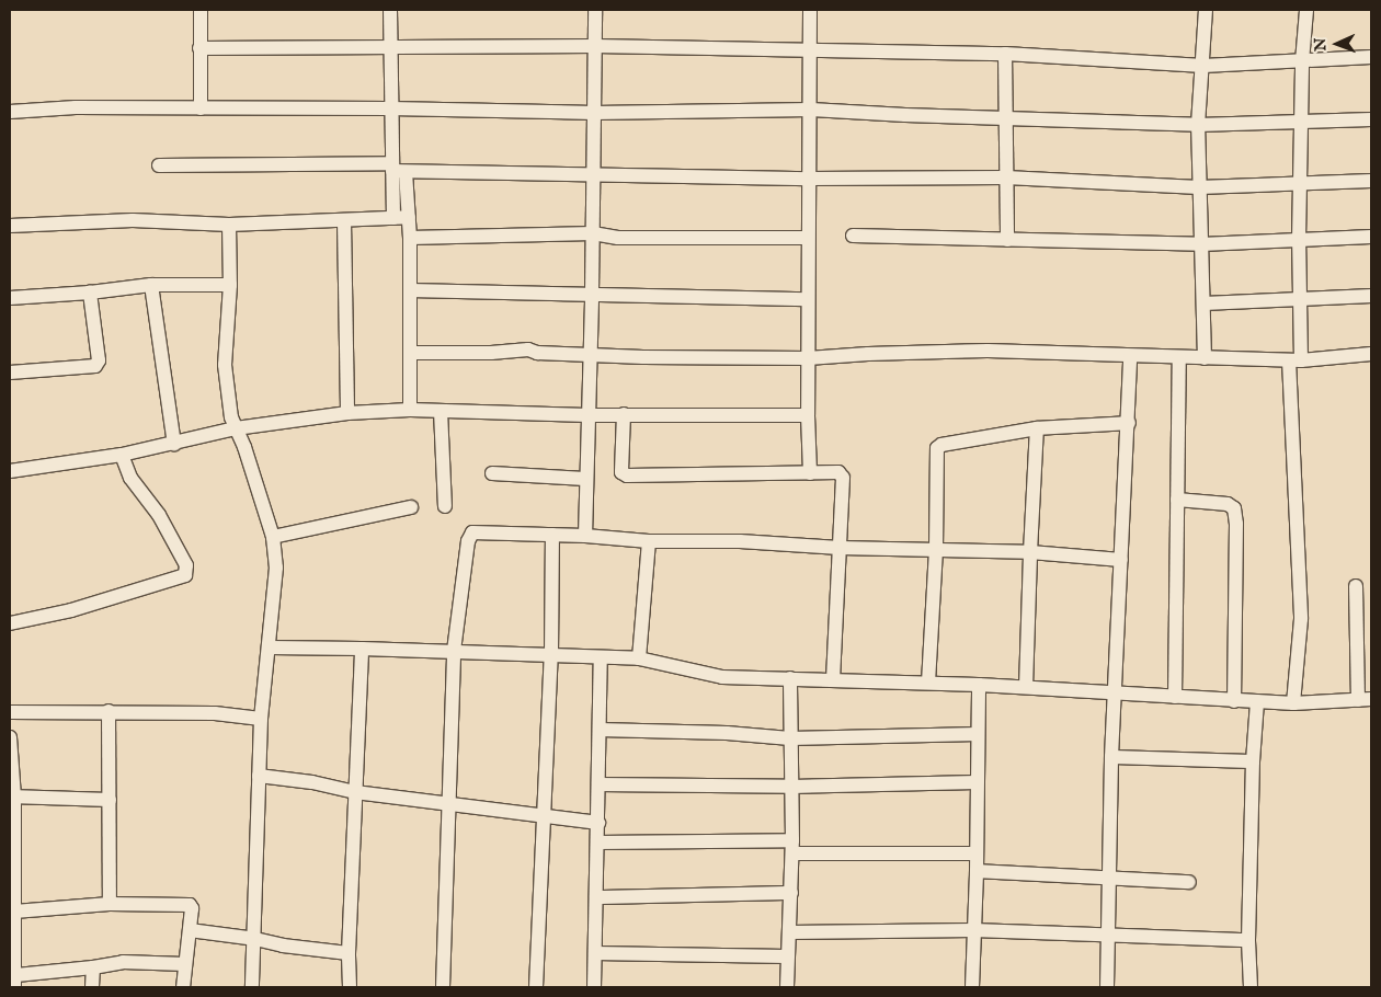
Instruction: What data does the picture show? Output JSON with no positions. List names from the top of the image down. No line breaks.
{"north":"left"}
